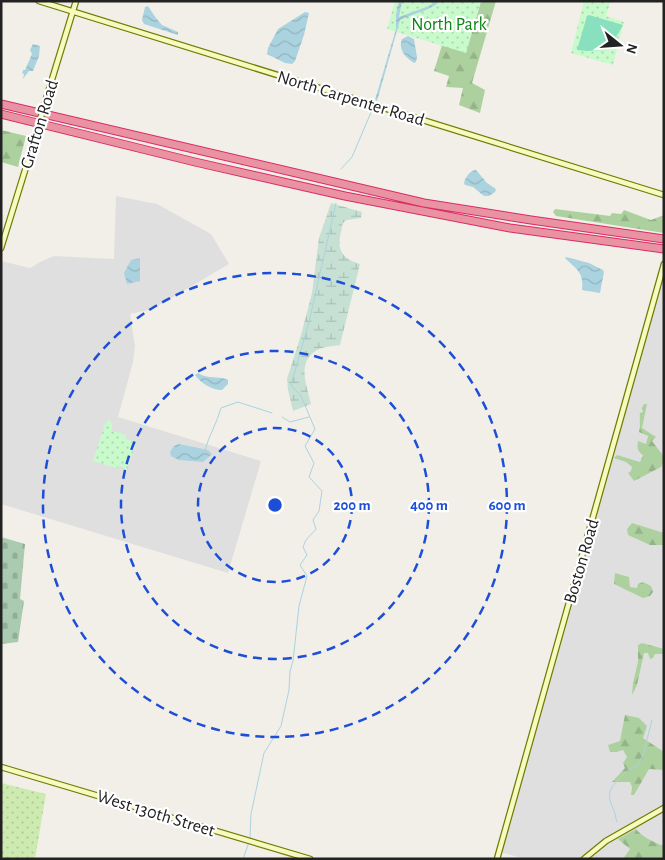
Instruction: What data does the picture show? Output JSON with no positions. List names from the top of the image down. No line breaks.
{"streets":{"street":["North Carpenter Road","Grafton Road","Boston Road","West 130th Street"]},"crossings":[["North Carpenter Road","Grafton Road"]],"parks":["North Park"],"north":"right","rings":["200 m","400 m","600 m"]}
